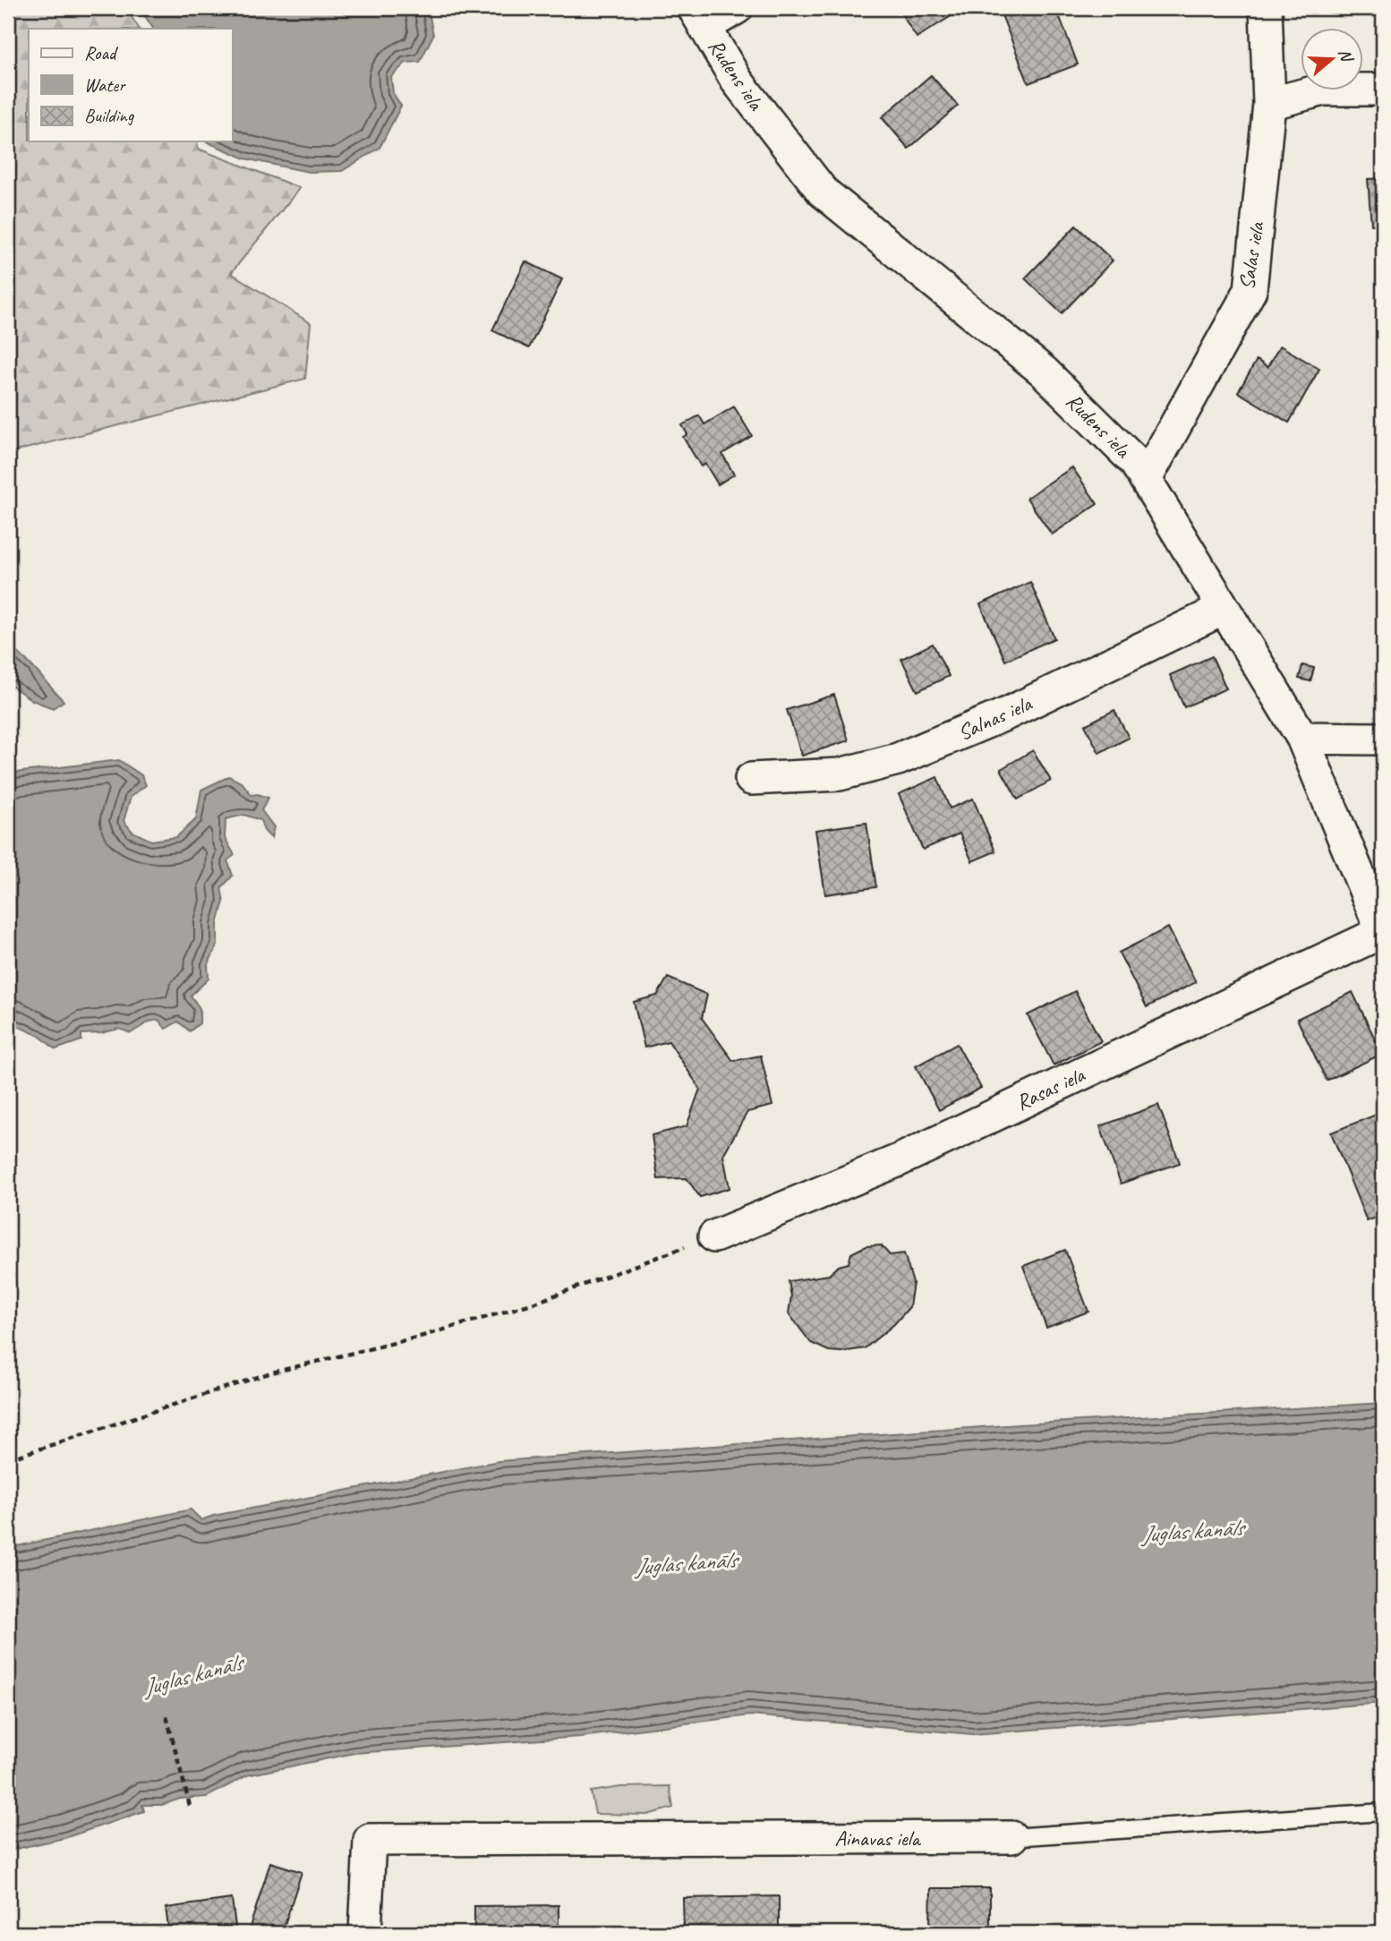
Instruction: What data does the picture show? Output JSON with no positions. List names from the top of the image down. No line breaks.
{"streets":{"street":["Rudens iela","Salas iela","Salnas iela","Rasas iela","Ainavas iela"]},"crossings":[["Rudens iela","Salas iela"],["Rudens iela","Salnas iela"],["Rudens iela","Rasas iela"]],"water":["Juglas kanāls"],"legend":["Road","Water","Building"],"north":"right"}
